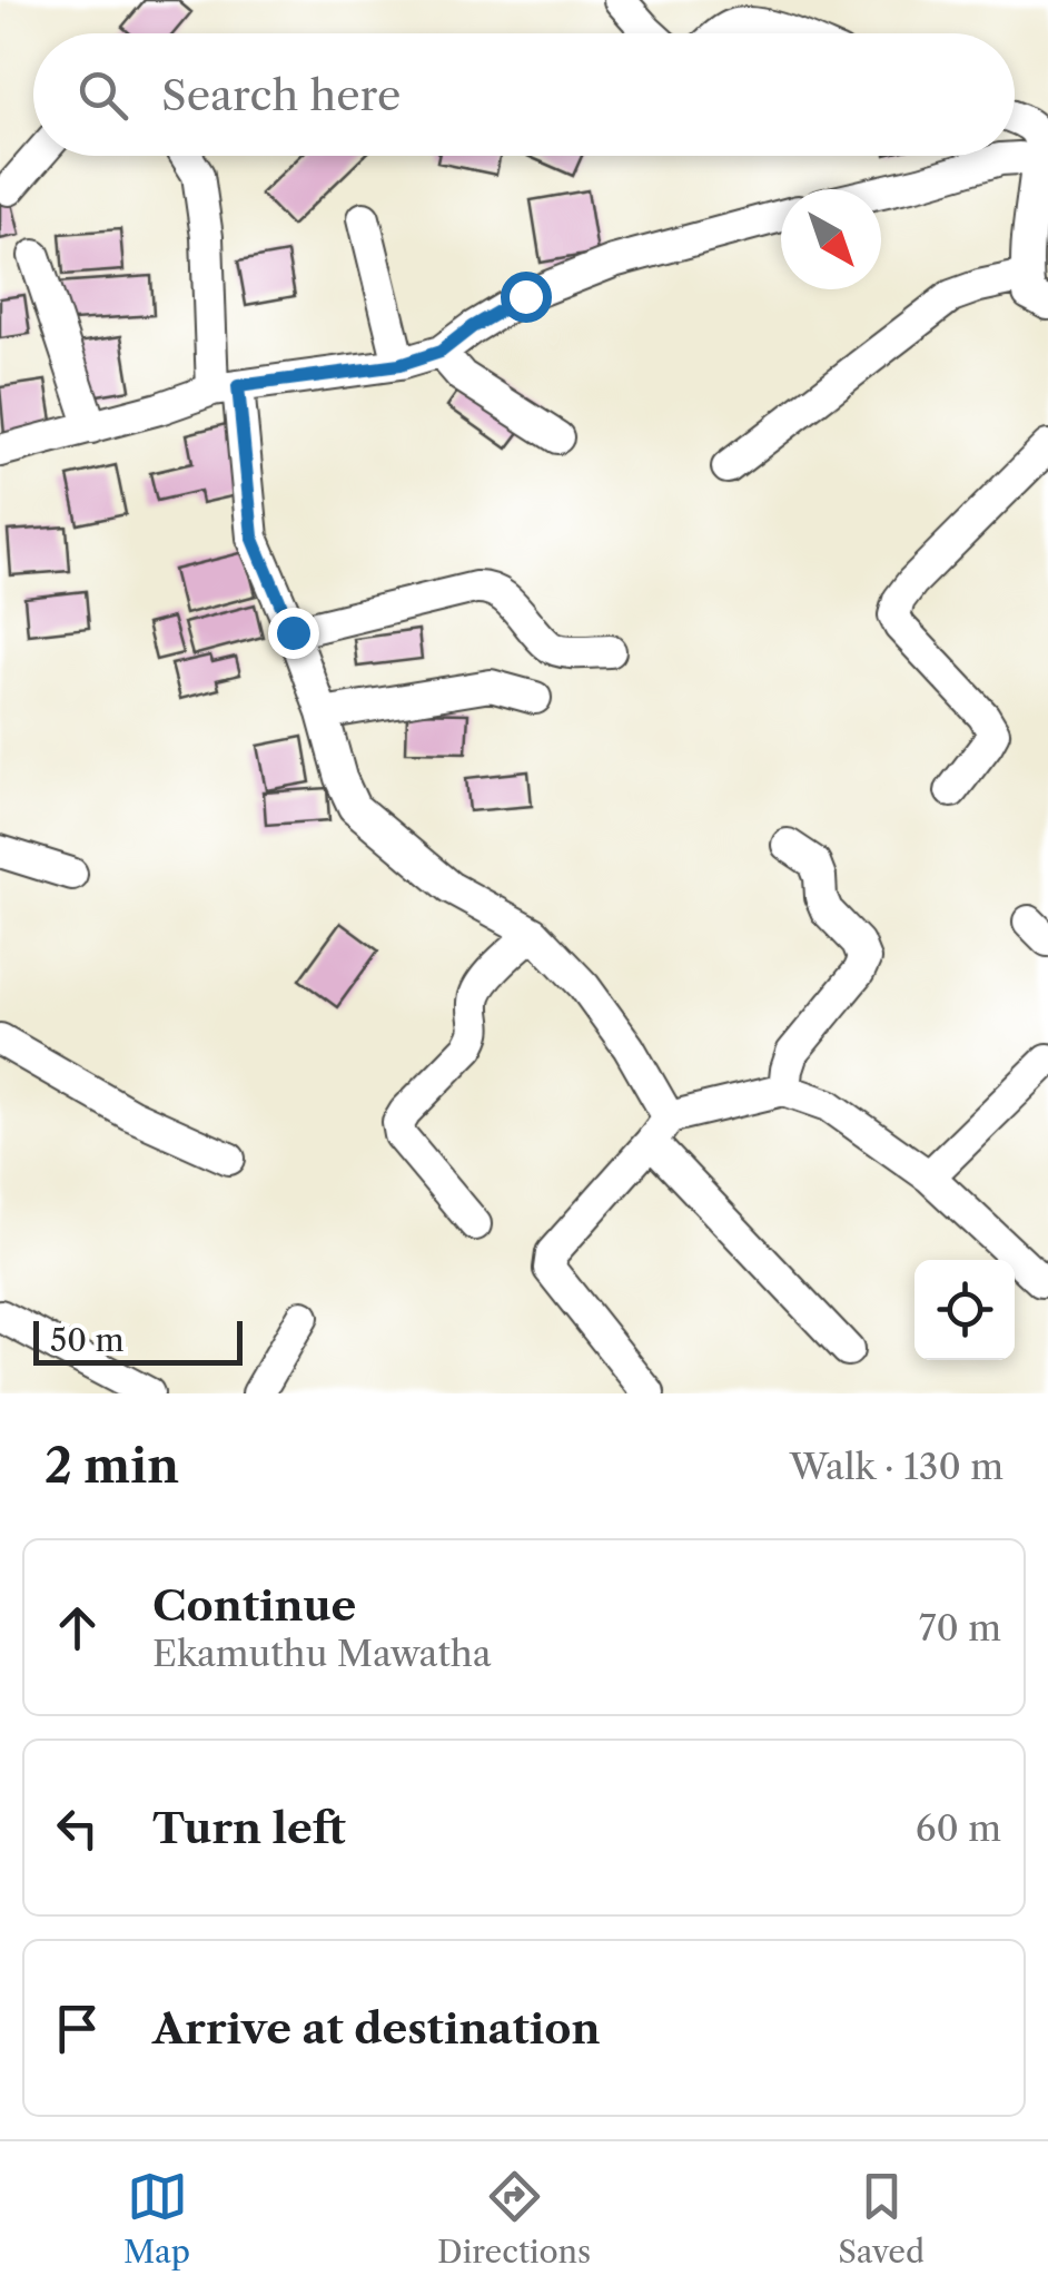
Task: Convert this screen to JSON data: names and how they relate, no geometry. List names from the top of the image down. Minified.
{"scale_bar":"50 m","north":"bottom right","page":{"search":"Search here","scale":"50 m","heading":["2 min","Walk · 130 m"],"list":[["Continue","Ekamuthu Mawatha","70 m"],["Turn left","60 m"],"Arrive at destination"],"nav":["Map","Directions","Saved"]}}
